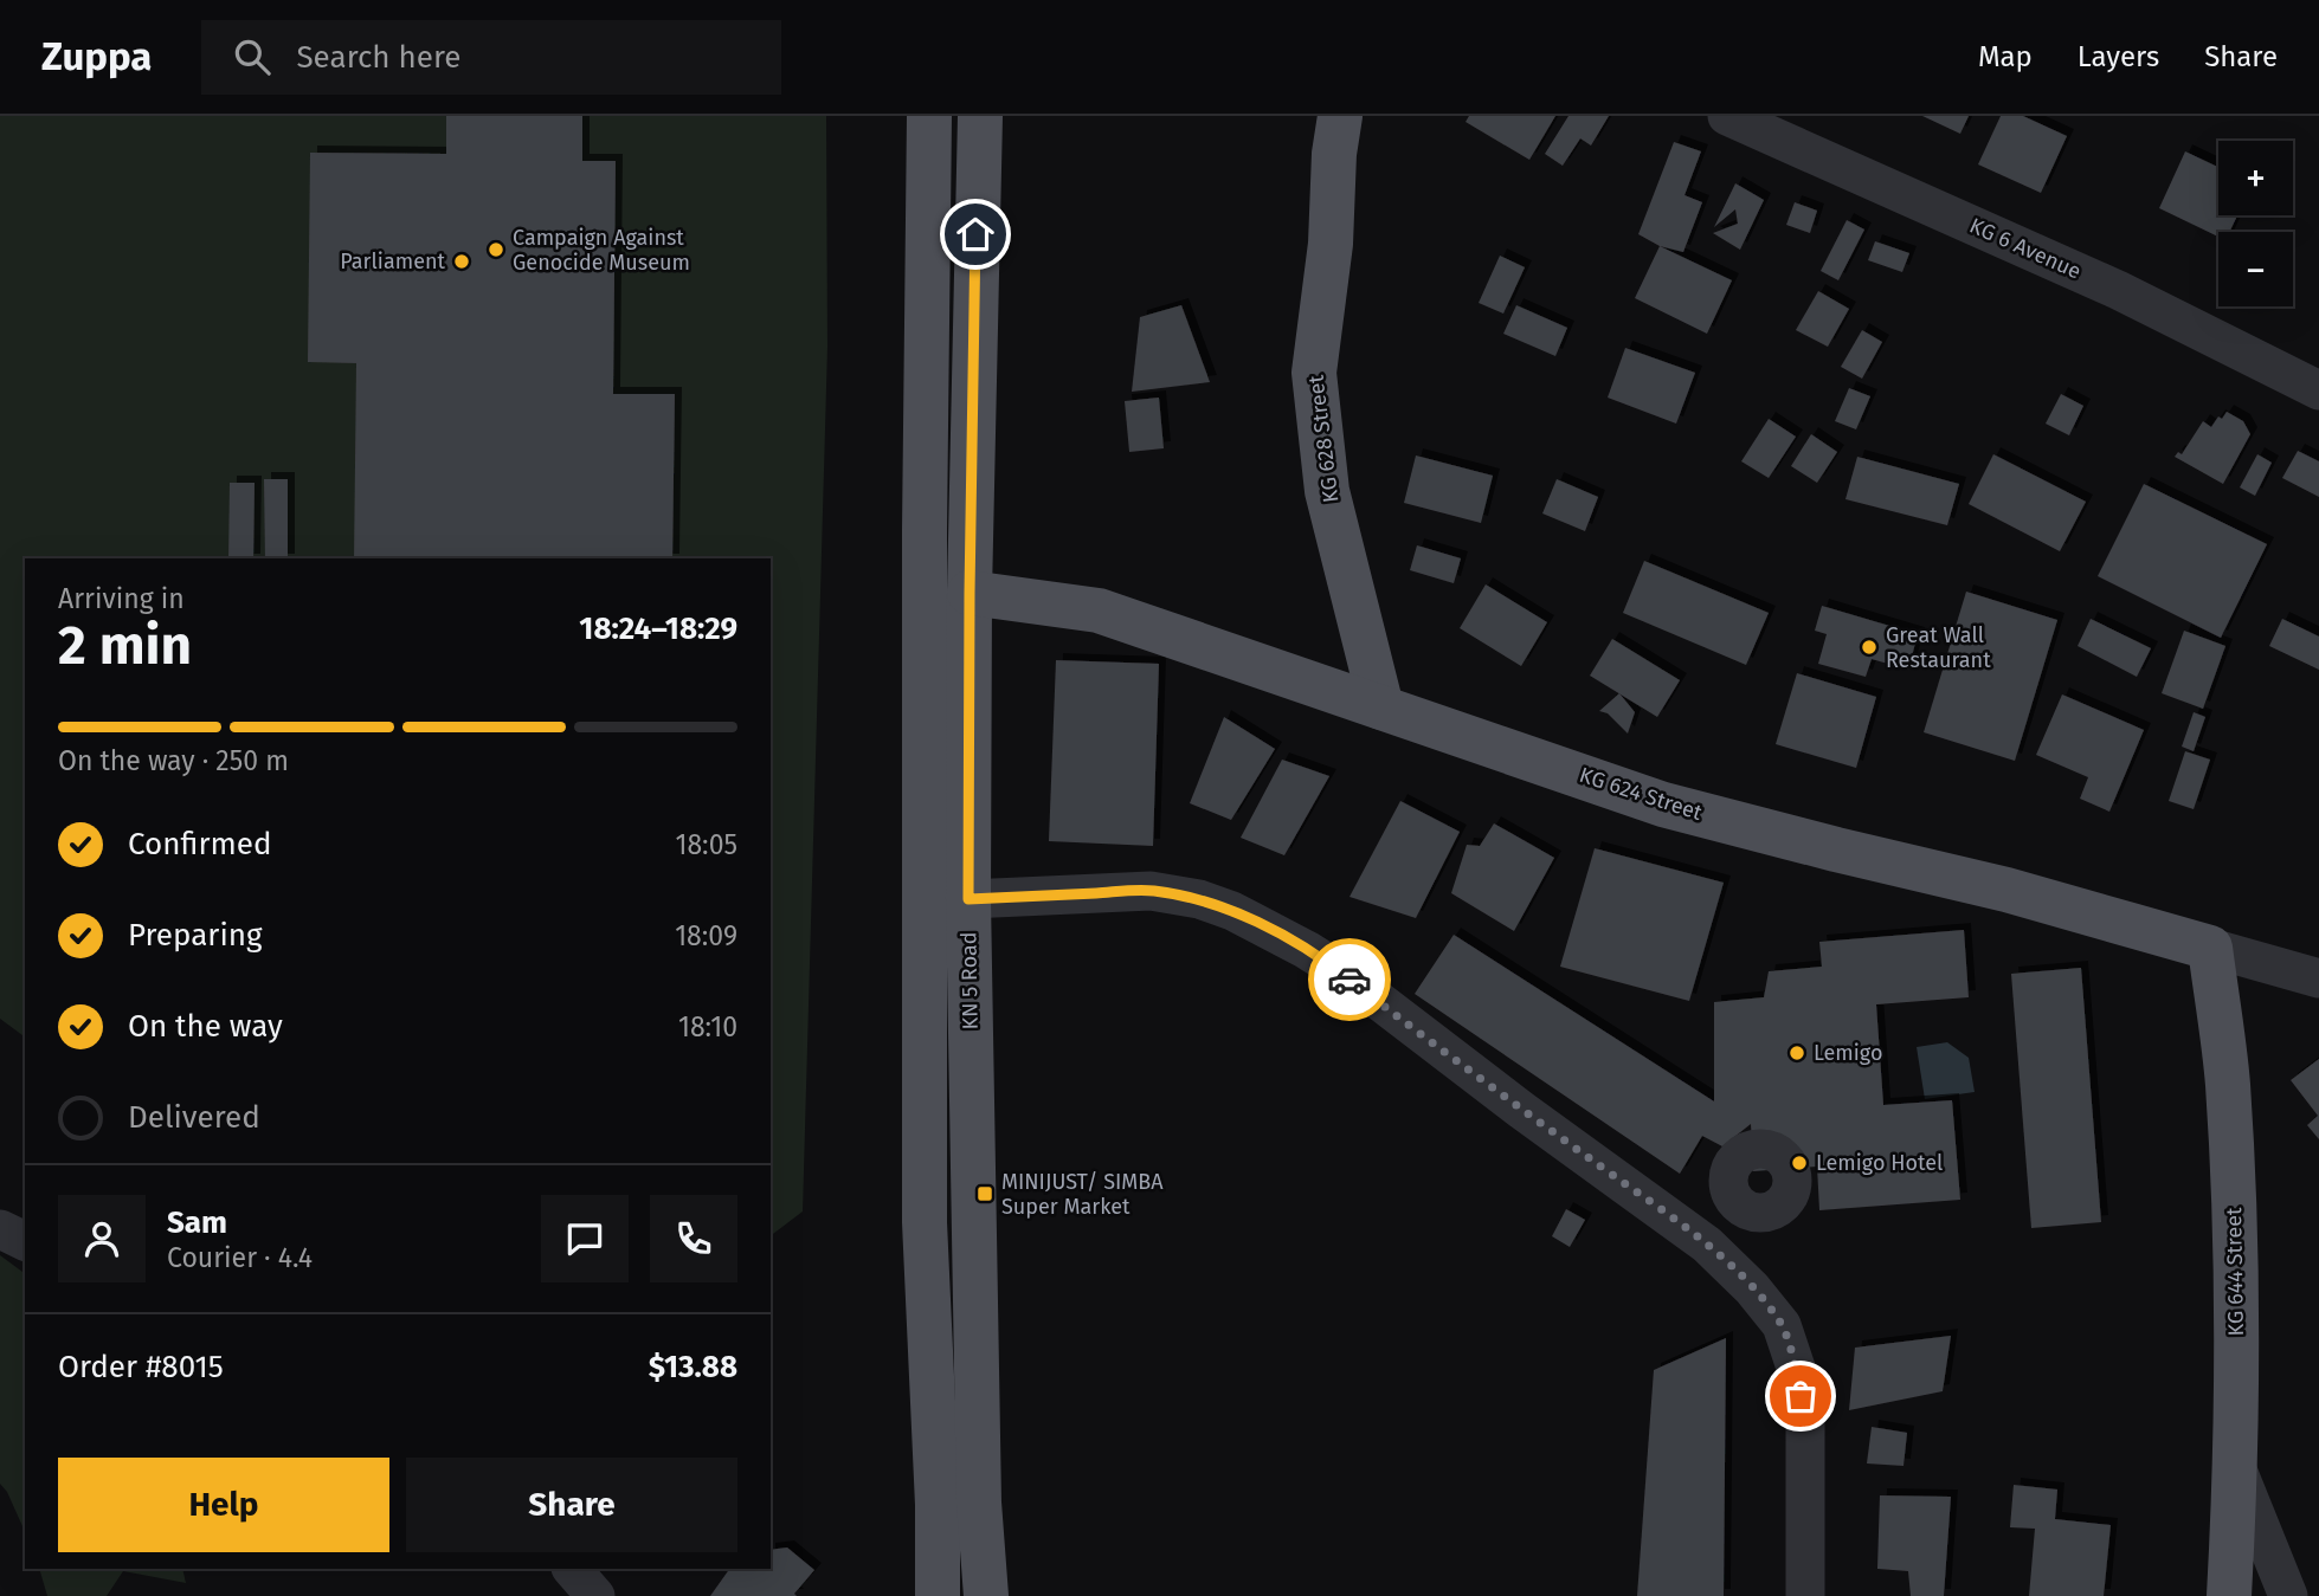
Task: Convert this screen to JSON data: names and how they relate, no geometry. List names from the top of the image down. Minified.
{"streets":{"main road":["KG 628 Street","KG 624 Street","KN 5 Road","KG 644 Street"],"street":["KG 6 Avenue"]},"crossings":[["KG 628 Street","KG 624 Street"],["KG 624 Street","KN 5 Road"],["KG 624 Street","KG 644 Street"]],"places":{"other":["Campaign Against Genocide Museum","Parliament","Great Wall Restaurant","Lemigo","Lemigo Hotel"],"transit":["MINIJUST/ SIMBA Super Market"]},"page":{"header":"Zuppa","search":"Search here","nav":["Map","Layers","Share"],"map_buttons":["+","−"],"heading":["2 min","Arriving in","18:24–18:29"],"panel":["Sam","Courier · 4.4","Order #8015","$13.88"],"bar":"On the way · 250 m","list":[["Confirmed","18:05"],["Preparing","18:09"],["On the way","18:10"],"Delivered"],"buttons":["Help","Share"]}}
